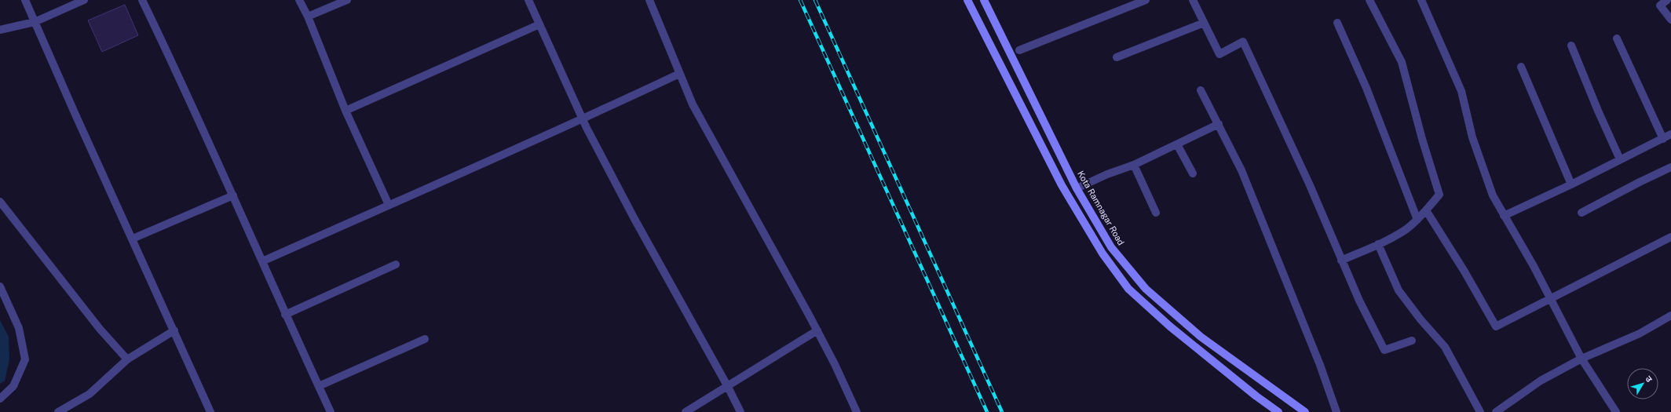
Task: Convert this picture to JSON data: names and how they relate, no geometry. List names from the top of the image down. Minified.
{"streets":{"street":["Kota Ramnagar Road"]},"north":"top right"}
